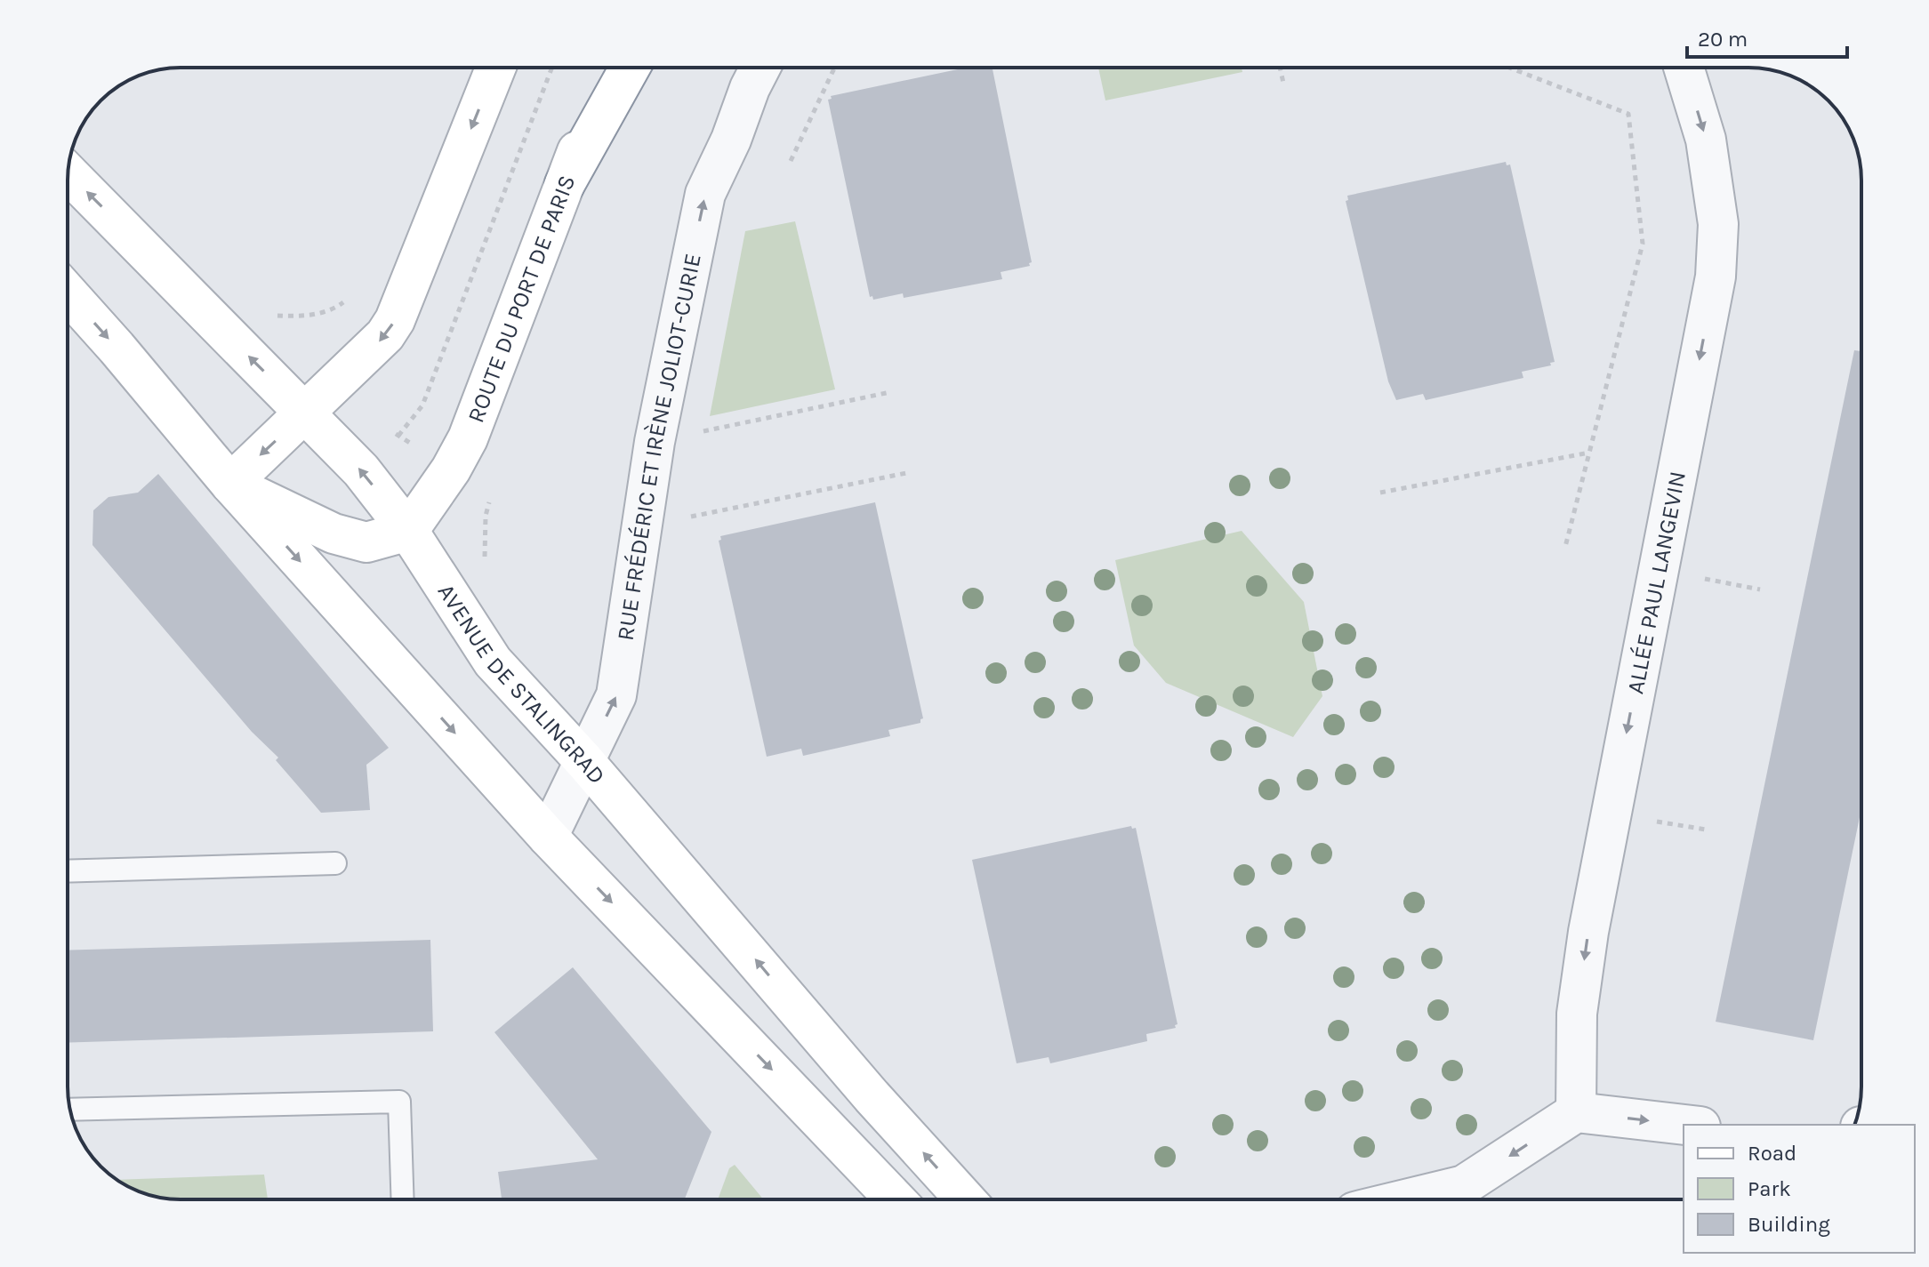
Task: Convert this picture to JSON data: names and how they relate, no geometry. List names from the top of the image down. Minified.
{"streets":{"main road":["ROUTE DU PORT DE PARIS","AVENUE DE STALINGRAD"],"street":["RUE FRÉDÉRIC ET IRÈNE JOLIOT-CURIE","ALLÉE PAUL LANGEVIN"]},"crossings":[["ROUTE DU PORT DE PARIS","AVENUE DE STALINGRAD"],["RUE FRÉDÉRIC ET IRÈNE JOLIOT-CURIE","AVENUE DE STALINGRAD"]],"one_way":["RUE FRÉDÉRIC ET IRÈNE JOLIOT-CURIE","ALLÉE PAUL LANGEVIN"],"legend":["Road","Park","Building"],"scale_bar":"20 m"}
